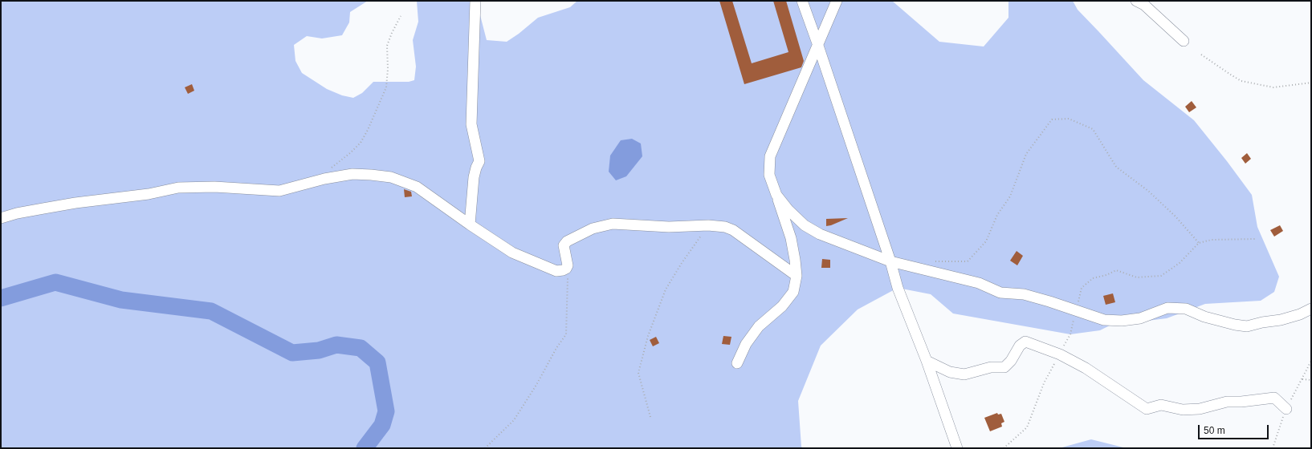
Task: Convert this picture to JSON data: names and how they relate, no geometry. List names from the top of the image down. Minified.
{"scale_bar":"50 m"}
